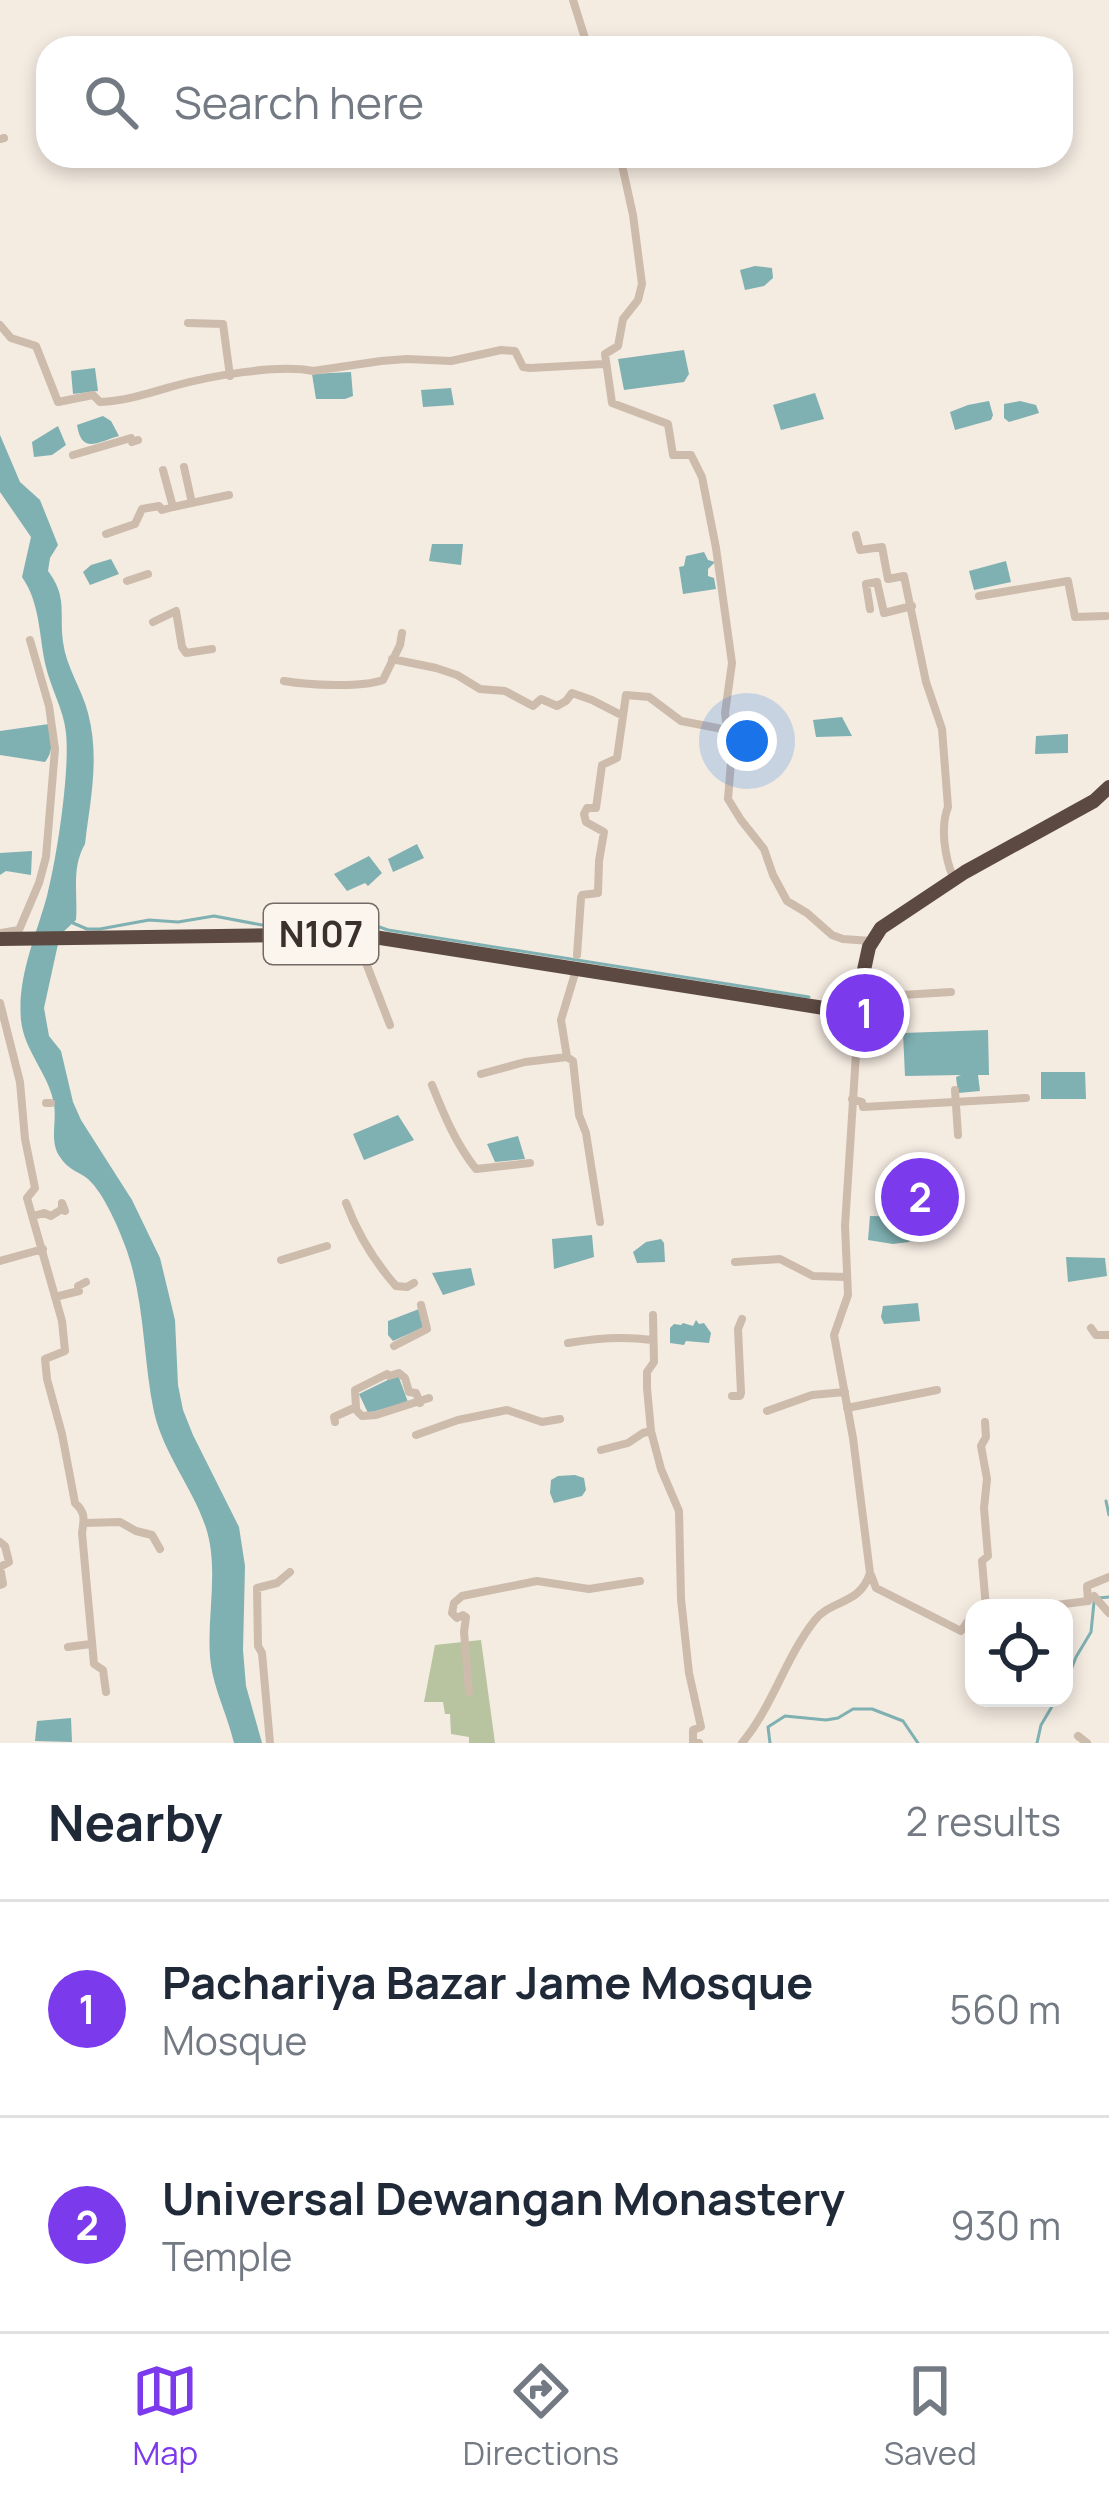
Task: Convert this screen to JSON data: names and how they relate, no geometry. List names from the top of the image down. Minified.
{"streets":{"highway":["N107"]},"page":{"search":"Search here","pins":["1","2"],"heading":["Nearby","2 results"],"list":[{"mark":"1","name":"Pachariya Bazar Jame Mosque","note":"Mosque","value":"560 m"},{"mark":"2","name":"Universal Dewangan Monastery","note":"Temple","value":"930 m"}],"nav":["Map","Directions","Saved"]}}
